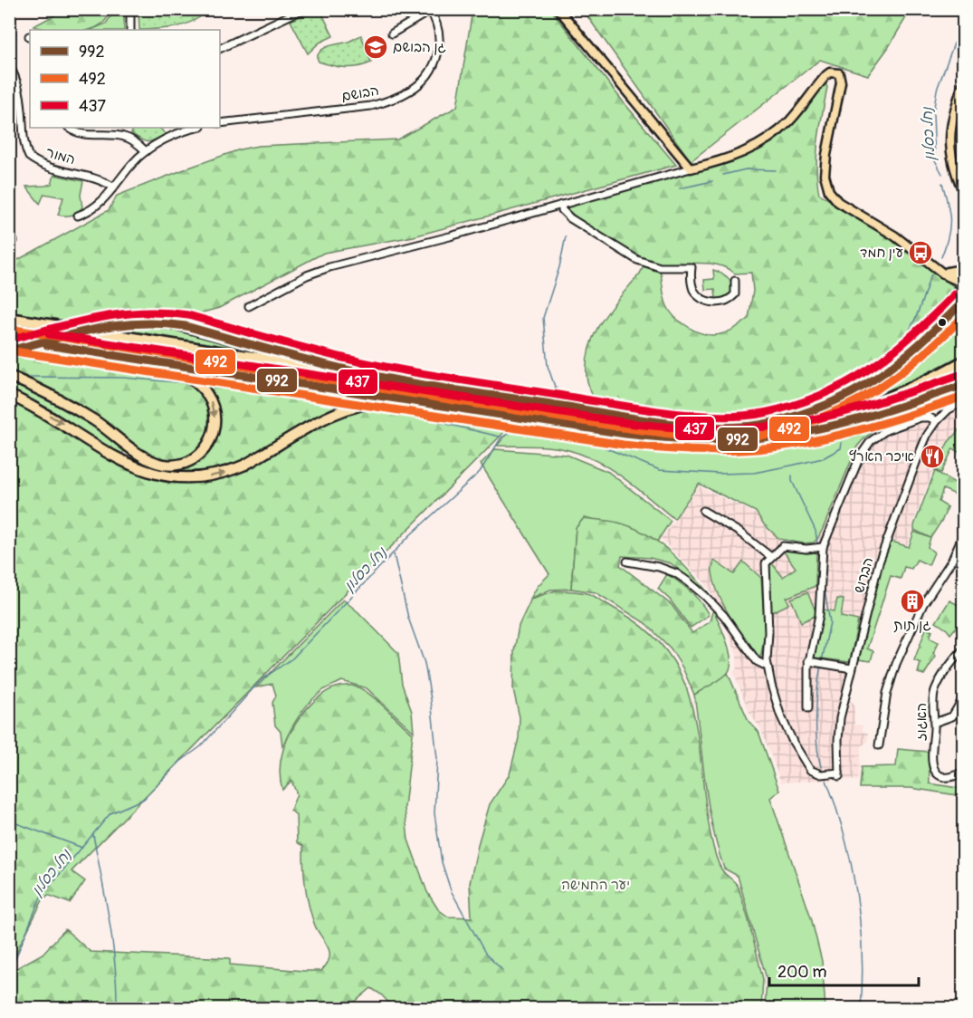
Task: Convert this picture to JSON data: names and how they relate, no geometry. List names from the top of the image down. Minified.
{"streets":{"street":["הבושם","המור","הברוש","האגוז"]},"water":["נחל כסלון"],"parks":["יער החמישה"],"places":{"school or university":["גן הבושם"],"bus stop":["עין חמד"],"restaurant":["איכר הארץ"],"building":["גן תות"]},"lines":["transit line 437","transit line 992","transit line 492"],"legend":["992","492","437"],"scale_bar":"200 m"}
